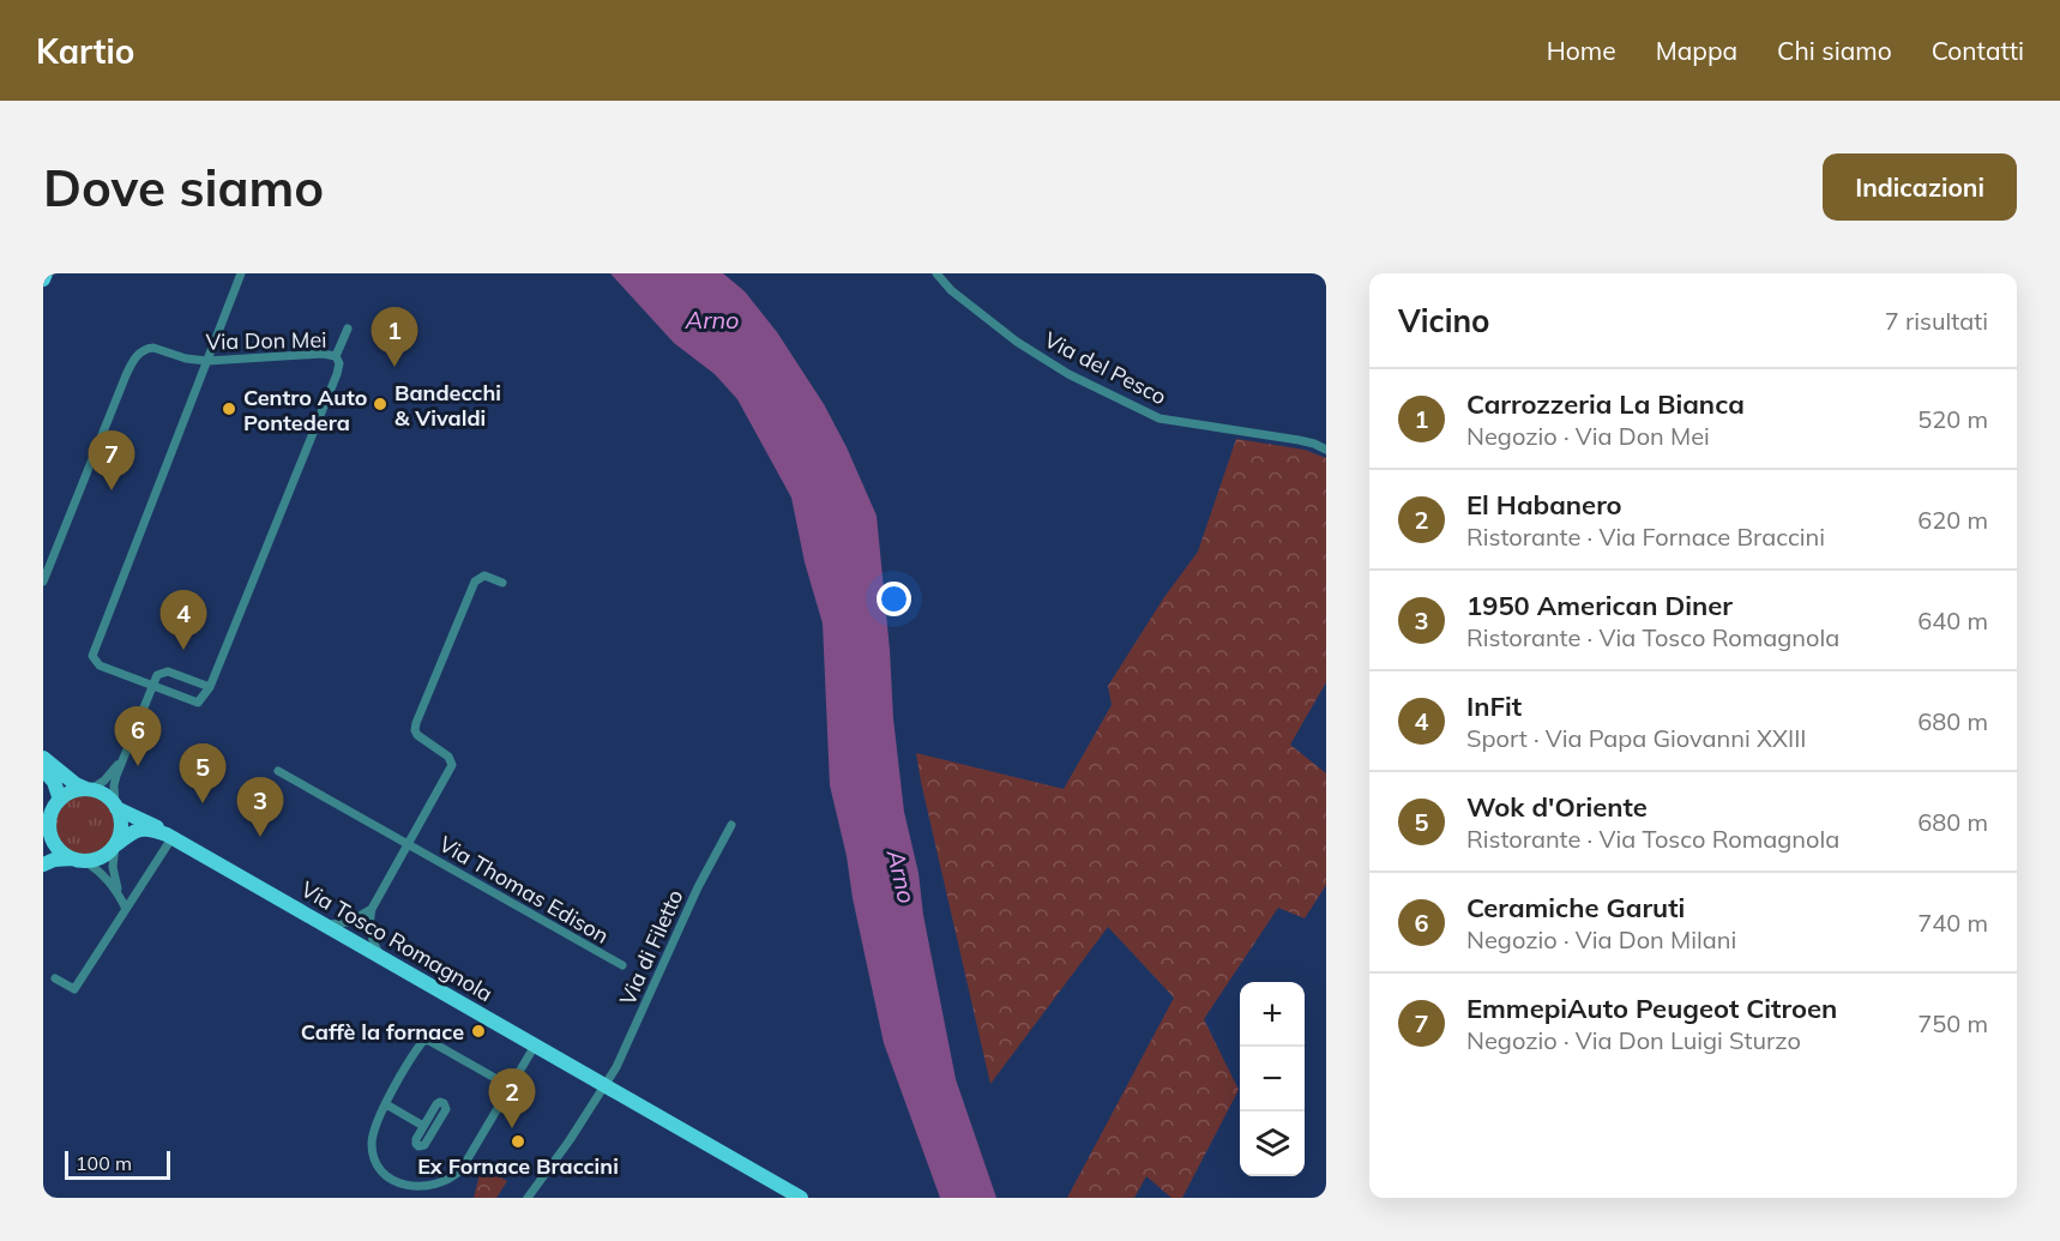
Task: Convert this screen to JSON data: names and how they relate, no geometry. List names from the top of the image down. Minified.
{"streets":{"main road":["Via Tosco Romagnola"],"street":["Via Don Mei","Via del Pesco","Via Thomas Edison","Via di Filetto"]},"crossings":[["Via Tosco Romagnola","Via di Filetto"]],"water":["Arno"],"places":["Bandecchi & Vivaldi","Centro Auto Pontedera","Caffè la fornace","Ex Fornace Braccini"],"scale_bar":"100 m","page":{"header":"Kartio","nav":["Home","Mappa","Chi siamo","Contatti"],"buttons":"Indicazioni","title":"Dove siamo","heading":["Vicino","7 risultati"],"pins":["1","7","4","6","5","3","2"],"list":[{"mark":"1","name":"Carrozzeria La Bianca","note":"Negozio · Via Don Mei","value":"520 m"},{"mark":"2","name":"El Habanero","note":"Ristorante · Via Fornace Braccini","value":"620 m"},{"mark":"3","name":"1950 American Diner","note":"Ristorante · Via Tosco Romagnola","value":"640 m"},{"mark":"4","name":"InFit","note":"Sport · Via Papa Giovanni XXIII","value":"680 m"},{"mark":"5","name":"Wok d'Oriente","note":"Ristorante · Via Tosco Romagnola","value":"680 m"},{"mark":"6","name":"Ceramiche Garuti","note":"Negozio · Via Don Milani","value":"740 m"},{"mark":"7","name":"EmmepiAuto Peugeot Citroen","note":"Negozio · Via Don Luigi Sturzo","value":"750 m"}],"map_buttons":["+","−"],"scale":"100 m"}}
